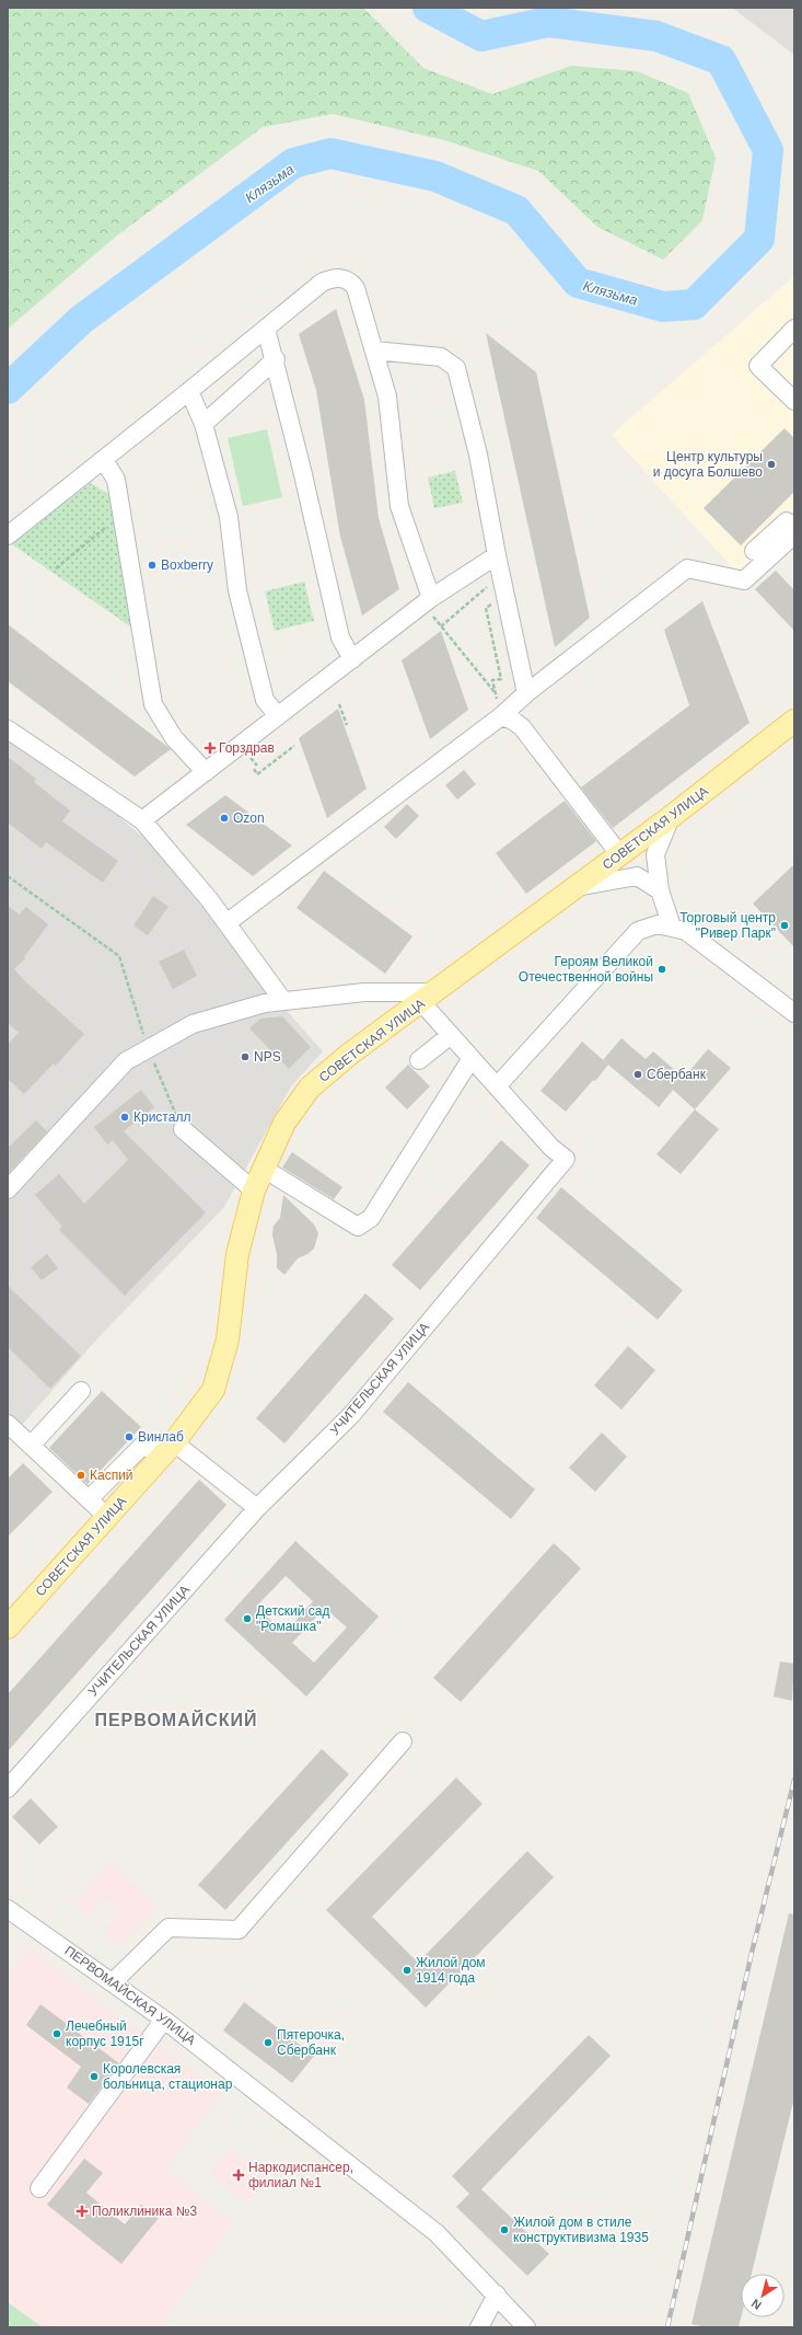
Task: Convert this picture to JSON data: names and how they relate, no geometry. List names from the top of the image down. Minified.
{"streets":{"main road":["СОВЕТСКАЯ УЛИЦА"],"street":["УЧИТЕЛЬСКАЯ УЛИЦА","ПЕРВОМАЙСКАЯ УЛИЦА"]},"crossings":[["СОВЕТСКАЯ УЛИЦА","УЧИТЕЛЬСКАЯ УЛИЦА"]],"districts":["ПЕРВОМАЙСКИЙ"],"water":["Клязьма"],"places":{"other":["Центр культуры и досуга Болшево","Boxberry","Ozon","Торговый центр \"Ривер Парк\"","Героям Великой Отечественной войны","NPS","Сбербанк","Кристалл","Винлаб","Каспий","Детский сад \"Ромашка\"","Жилой дом 1914 года","Лечебный корпус 1915г","Пятерочка, Сбербанк","Королевская больница, стационар","Жилой дом в стиле конструктивизма 1935"],"health":["Горздрав","Наркодиспансер, филиал №1","Поликлиника №3"]},"north":"bottom left"}
